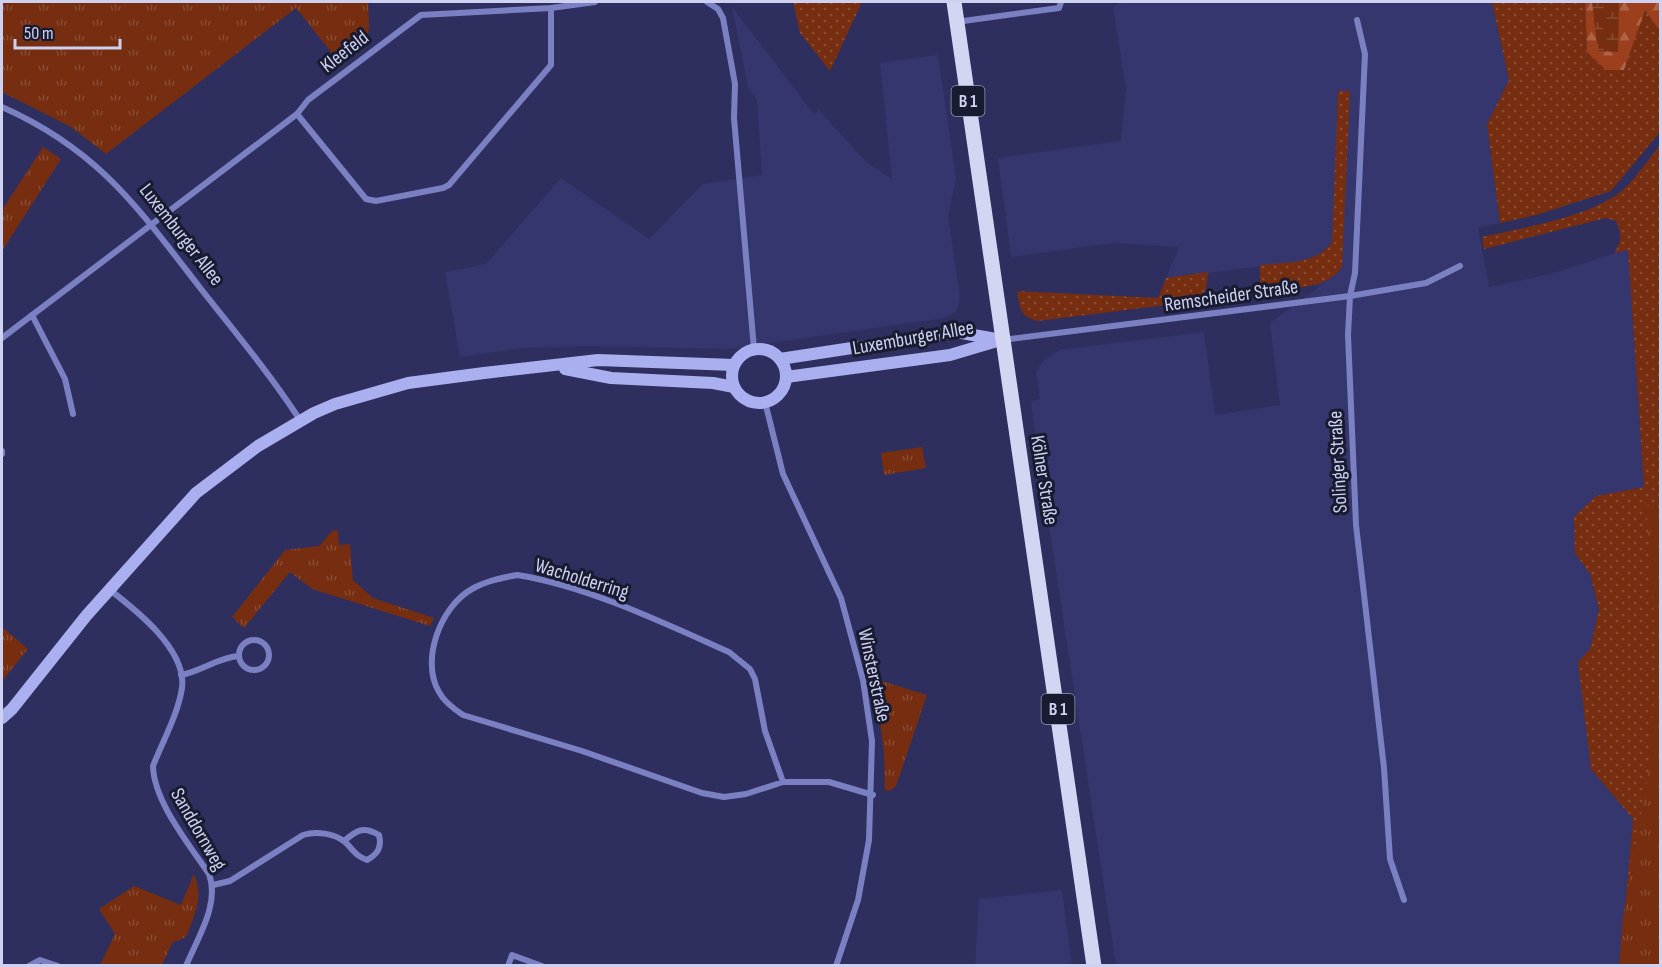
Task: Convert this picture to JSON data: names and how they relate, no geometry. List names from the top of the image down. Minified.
{"streets":{"main road":["B 1","Kölner Straße"],"street":["Kleefeld","Luxemburger Allee","Remscheider Straße","Solinger Straße","Wacholderring","Winsterstraße","Sanddornweg"]},"crossings":[["Kleefeld","Luxemburger Allee"],["Luxemburger Allee","Remscheider Straße"],["Luxemburger Allee","Kölner Straße"],["Luxemburger Allee","Winsterstraße"],["Remscheider Straße","Solinger Straße"],["Remscheider Straße","Kölner Straße"],["Wacholderring","Winsterstraße"]],"scale_bar":"50 m"}
